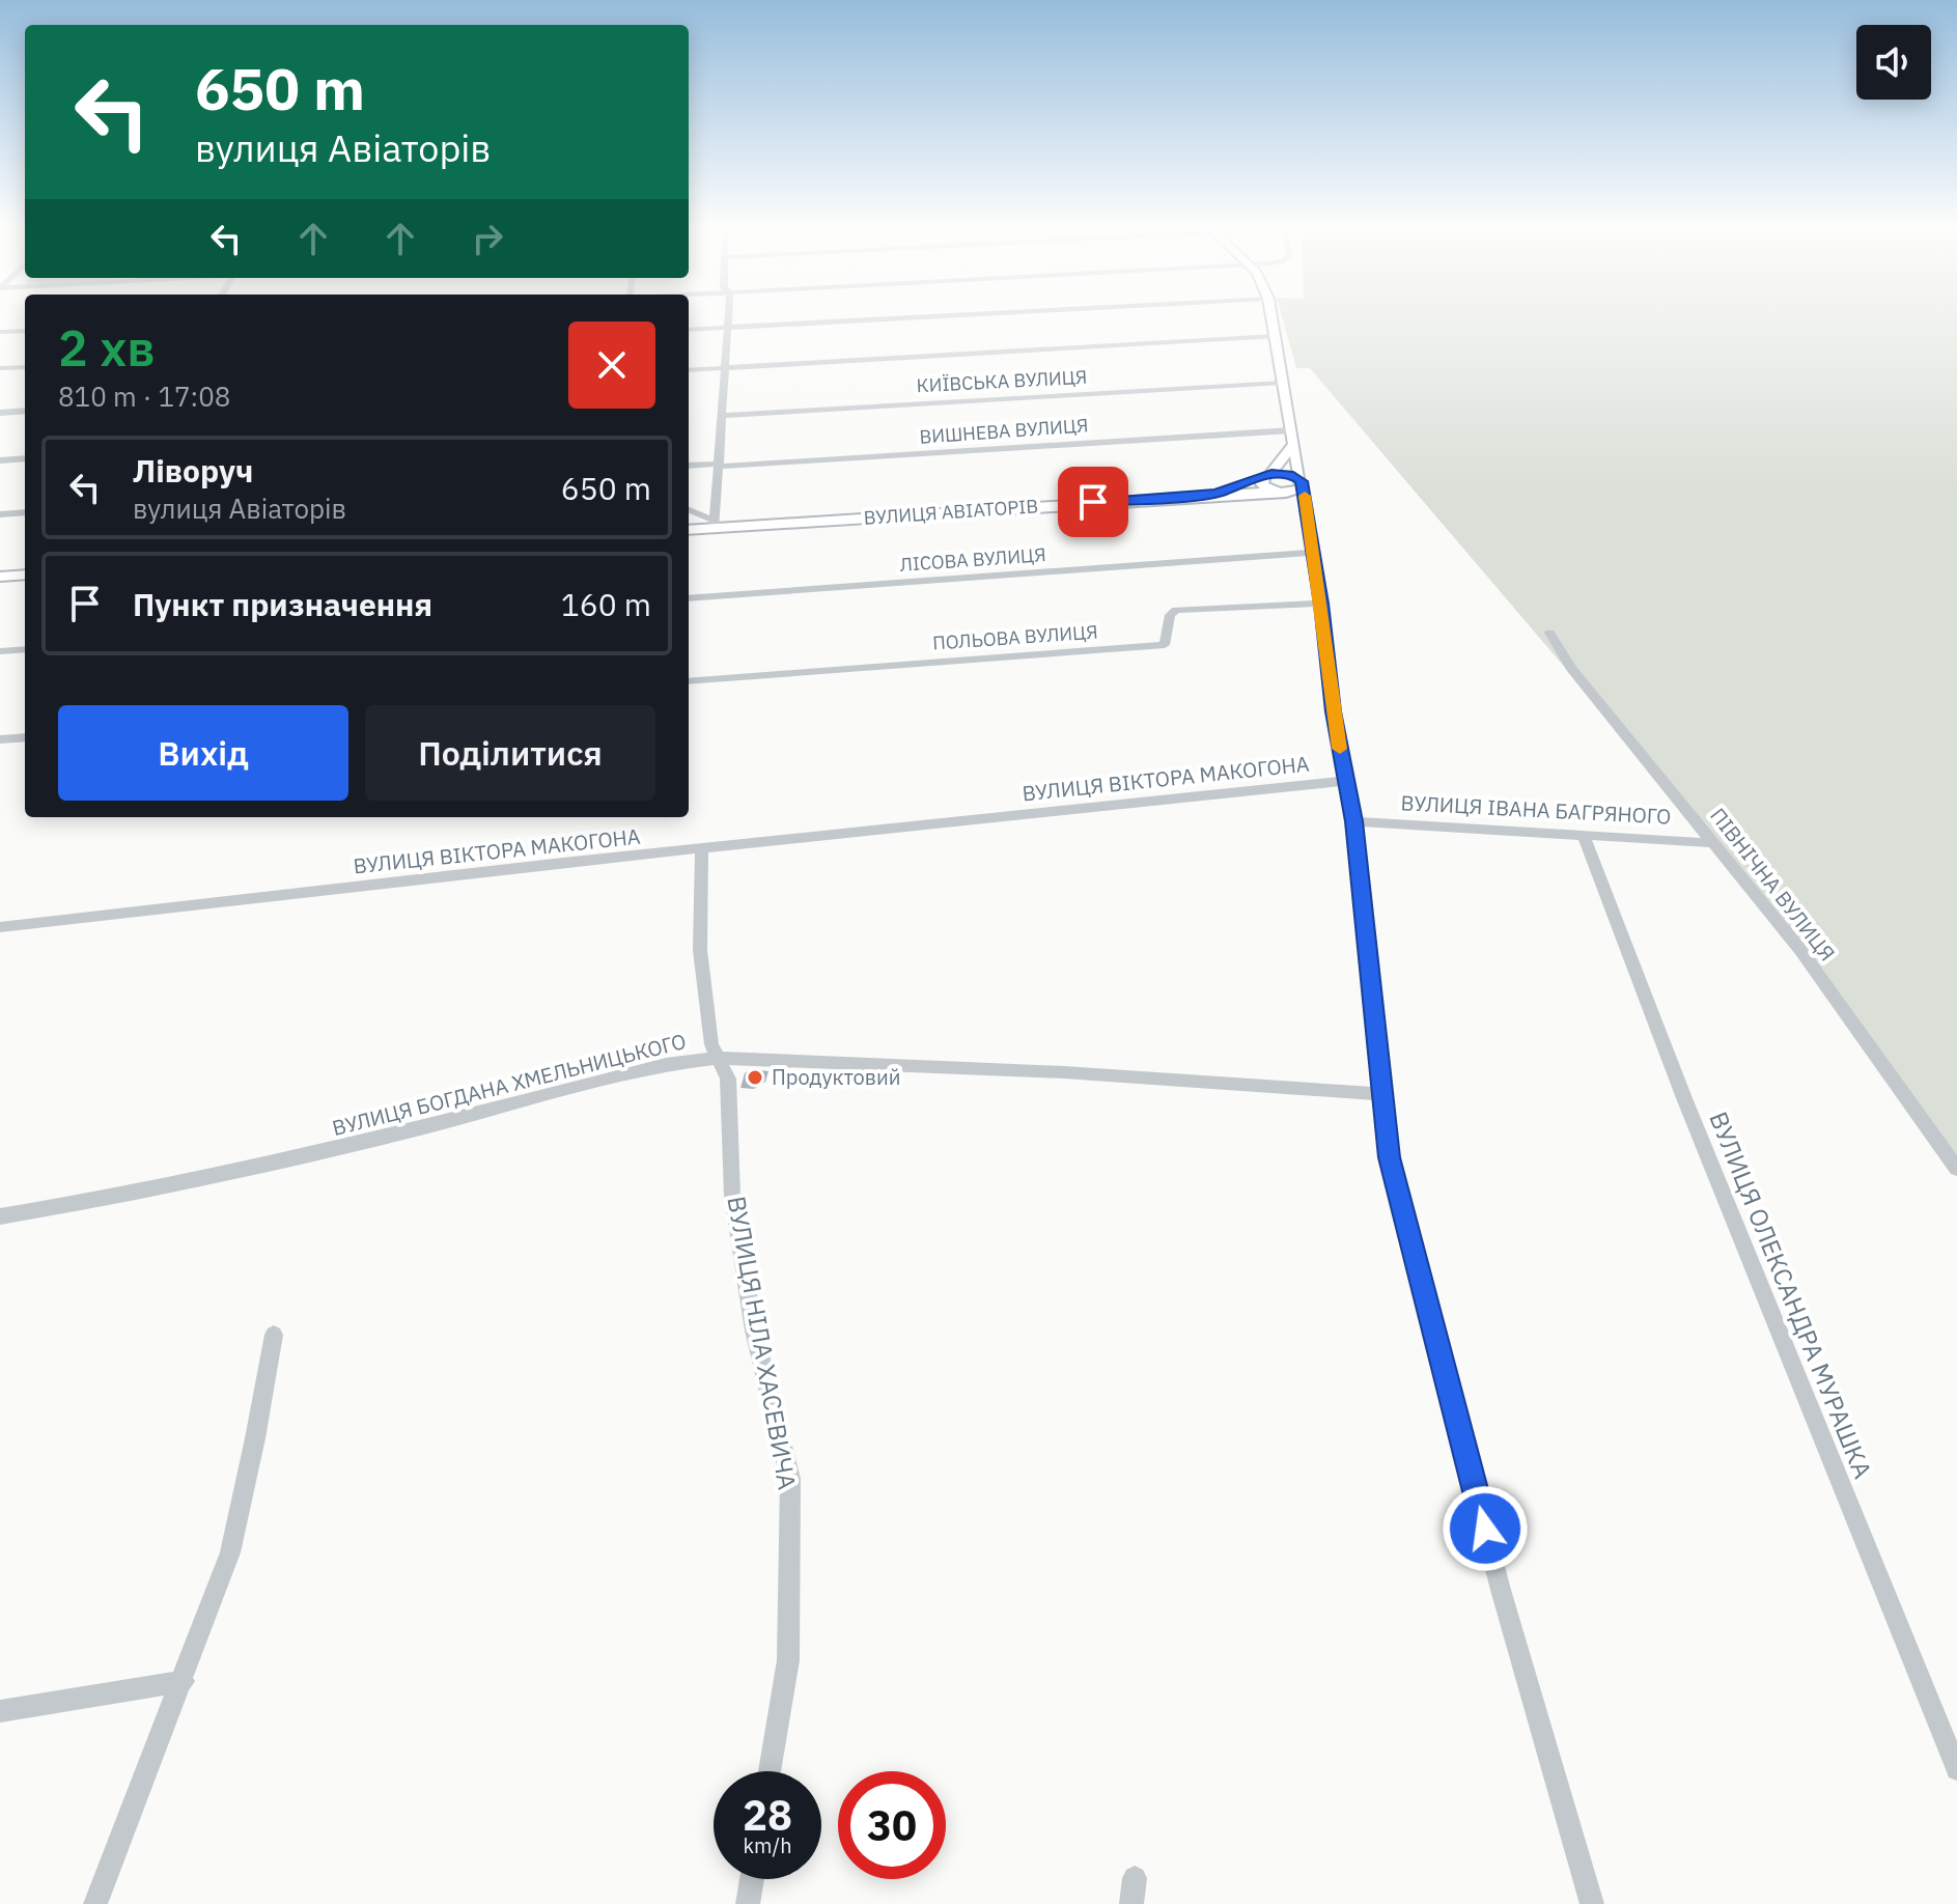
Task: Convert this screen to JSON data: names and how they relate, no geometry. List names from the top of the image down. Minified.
{"streets":{"main road":["ВУЛИЦЯ АВІАТОРІВ"],"street":["КИЇВСЬКА ВУЛИЦЯ","ВИШНЕВА ВУЛИЦЯ","ЛІСОВА ВУЛИЦЯ","ПОЛЬОВА ВУЛИЦЯ","ВУЛИЦЯ ВІКТОРА МАКОГОНА","ВУЛИЦЯ ІВАНА БАГРЯНОГО","ПІВНІЧНА ВУЛИЦЯ","ВУЛИЦЯ БОГДАНА ХМЕЛЬНИЦЬКОГО","ВУЛИЦЯ ОЛЕКСАНДРА МУРАШКА","ВУЛИЦЯ НІЛА ХАСЕВИЧА"]},"crossings":[["ВУЛИЦЯ ВІКТОРА МАКОГОНА","ВУЛИЦЯ НІЛА ХАСЕВИЧА"],["ВУЛИЦЯ ІВАНА БАГРЯНОГО","ПІВНІЧНА ВУЛИЦЯ"],["ВУЛИЦЯ ІВАНА БАГРЯНОГО","ВУЛИЦЯ ОЛЕКСАНДРА МУРАШКА"],["ВУЛИЦЯ БОГДАНА ХМЕЛЬНИЦЬКОГО","ВУЛИЦЯ НІЛА ХАСЕВИЧА"]],"places":["Продуктовий"],"page":{"turn":["650 m","вулиця Авіаторів"],"heading":["2 хв","810 m · 17:08"],"list":[{"name":"Ліворуч","note":"вулиця Авіаторів","value":"650 m"},{"name":"Пункт призначення","value":"160 m"}],"buttons":["Вихід","Поділитися"],"speed":"28 km/h","limit":"30"}}
